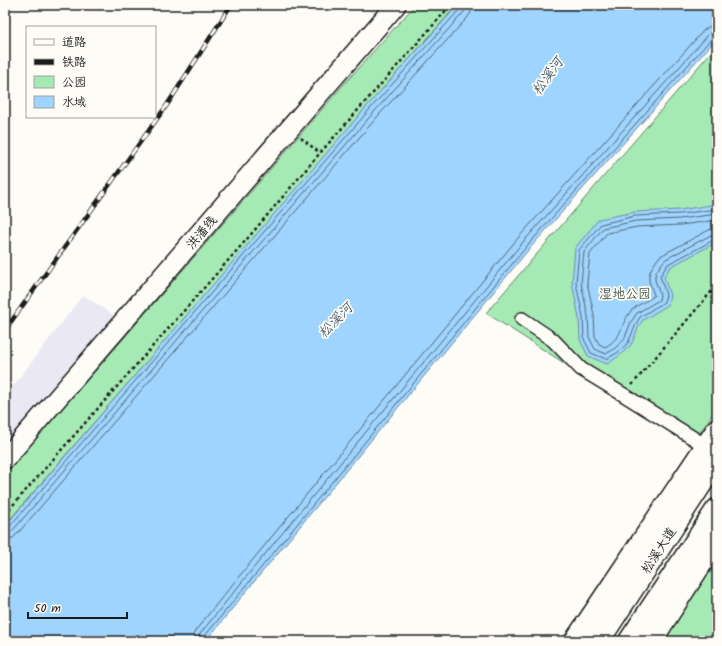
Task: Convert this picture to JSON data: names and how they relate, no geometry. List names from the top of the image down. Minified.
{"streets":{"highway":["松溪大道"],"main road":["洪潘线"]},"water":["松溪河"],"parks":["湿地公园"],"legend":["道路","铁路","公园","水域"],"scale_bar":"50 m"}
